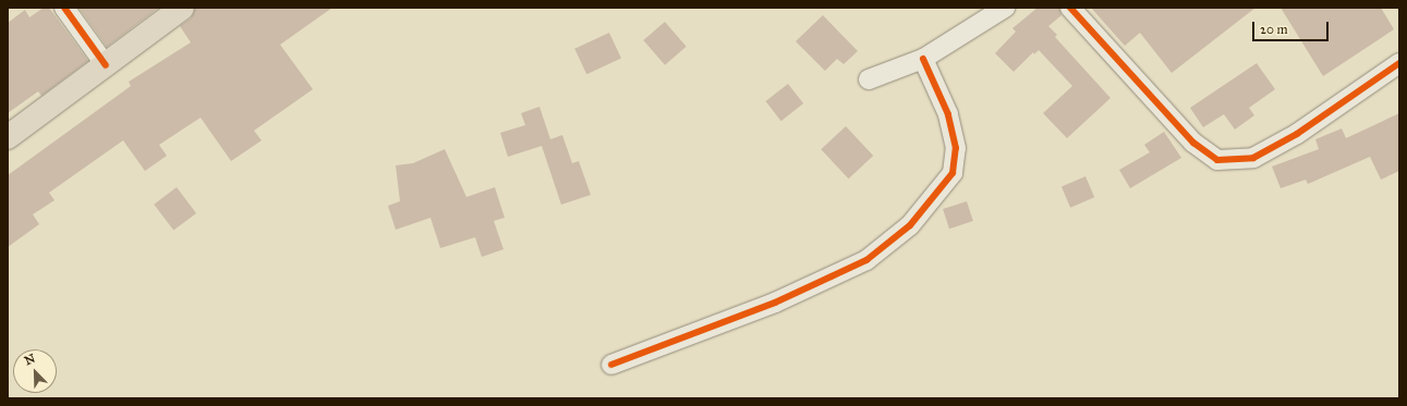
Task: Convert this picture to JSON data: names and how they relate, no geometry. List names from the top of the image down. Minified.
{"scale_bar":"20 m","north":"top left"}
